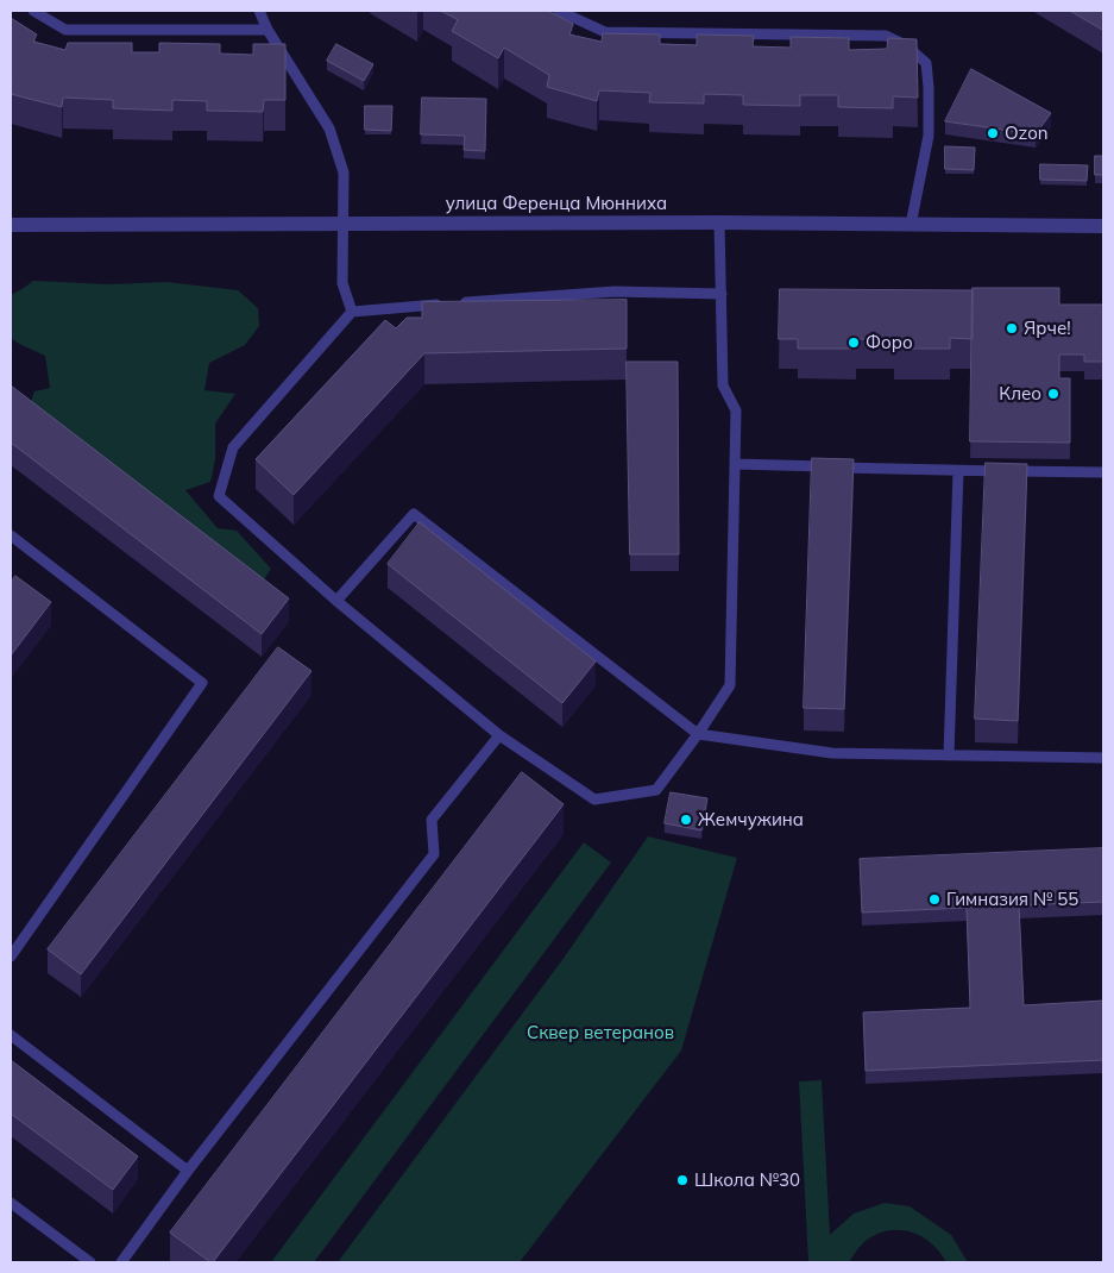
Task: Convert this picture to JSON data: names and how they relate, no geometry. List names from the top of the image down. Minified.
{"streets":{"street":["улица Ференца Мюнниха"]},"parks":["Сквер ветеранов"],"places":["Ozon","Ярче!","Форо","Клео","Жемчужина","Гимназия № 55","Школа №30"]}
